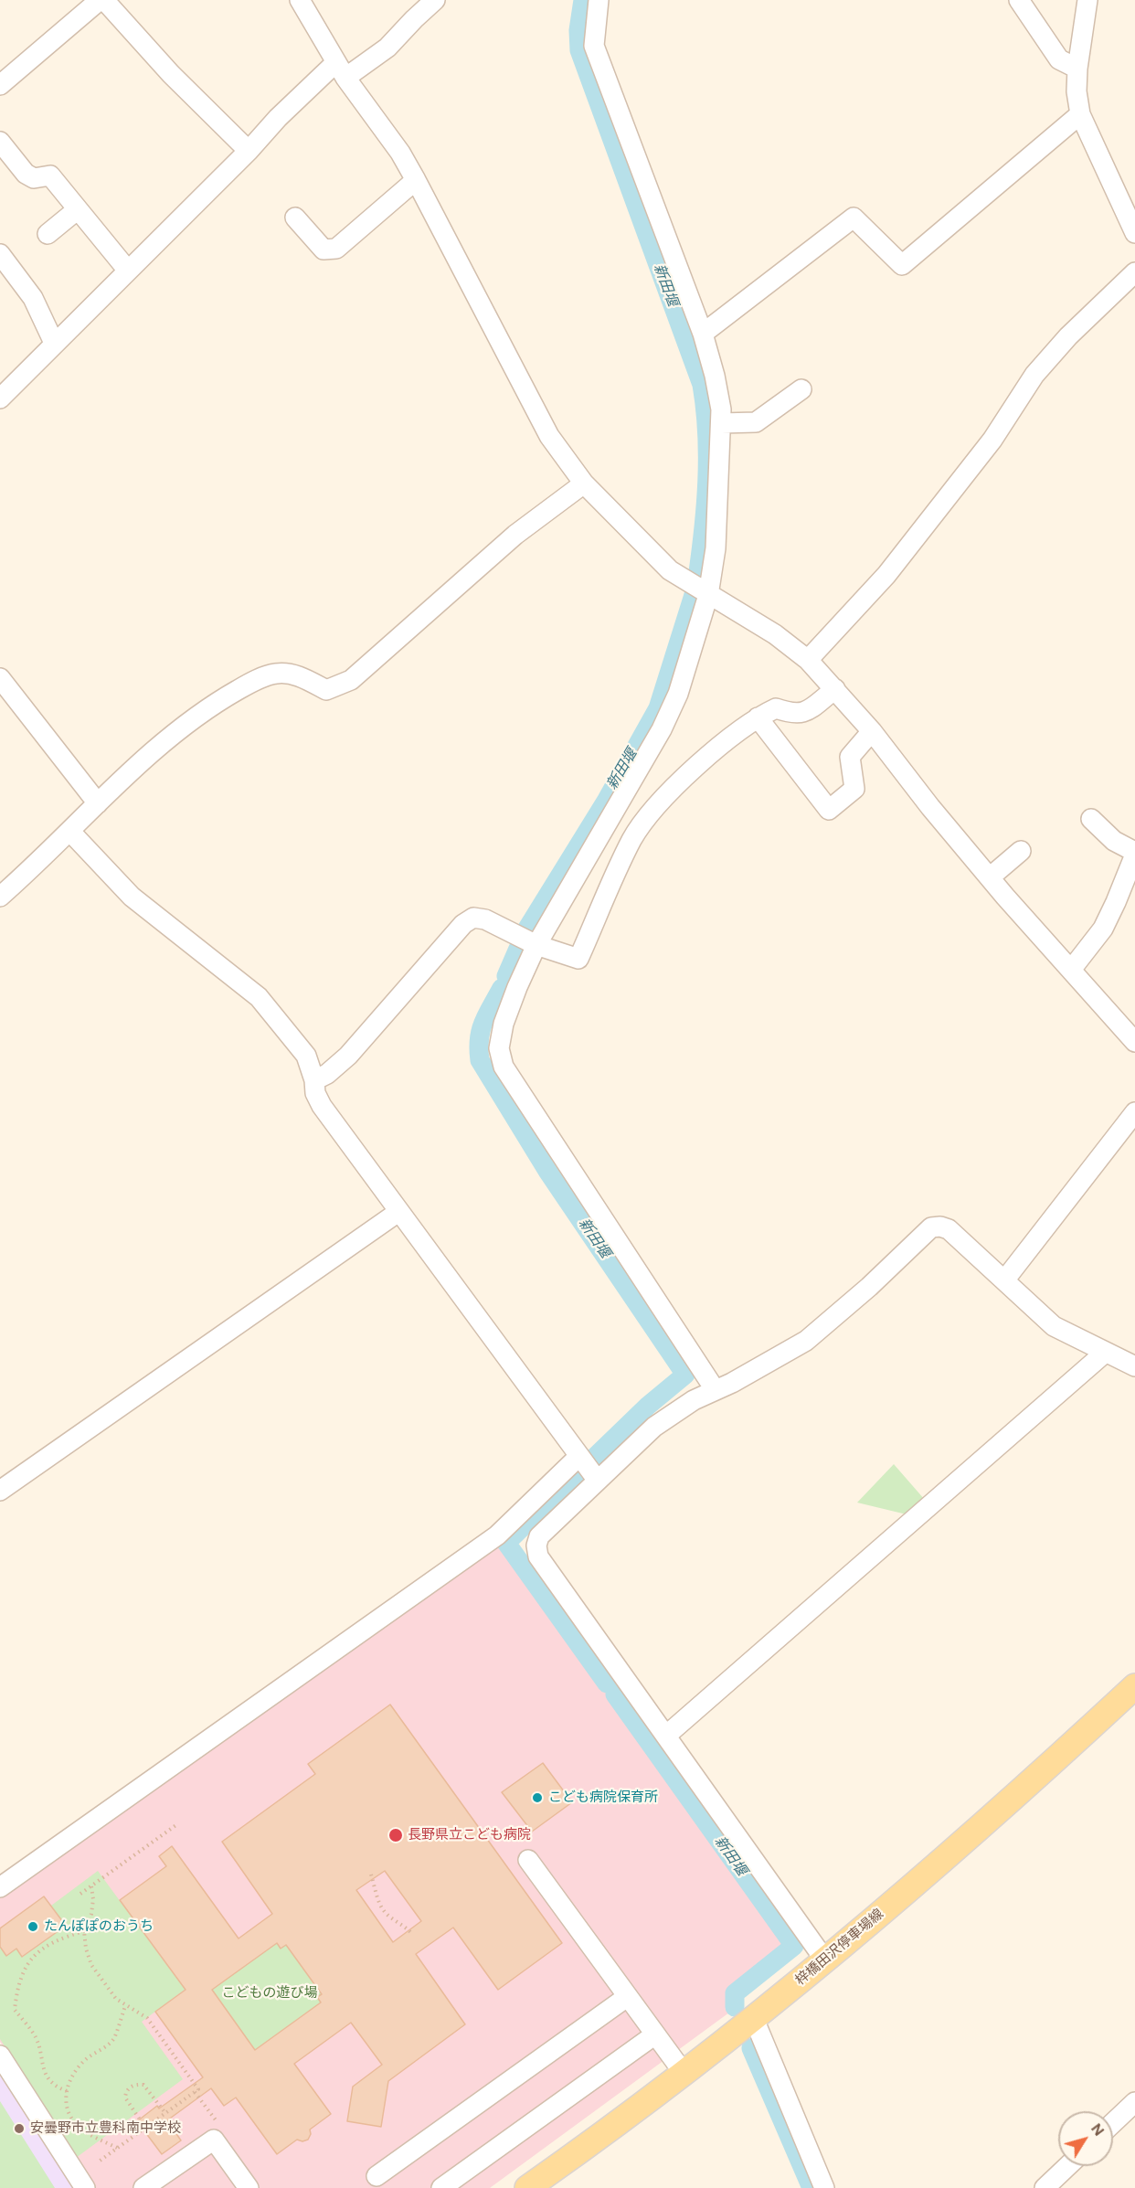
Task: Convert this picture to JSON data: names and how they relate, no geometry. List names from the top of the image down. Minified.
{"streets":{"main road":["梓橋田沢停車場線"]},"water":["新田堰"],"parks":["こどもの遊び場"],"places":["こども病院保育所","長野県立こども病院","たんぽぽのおうち","安曇野市立豊科南中学校"],"north":"top right"}
